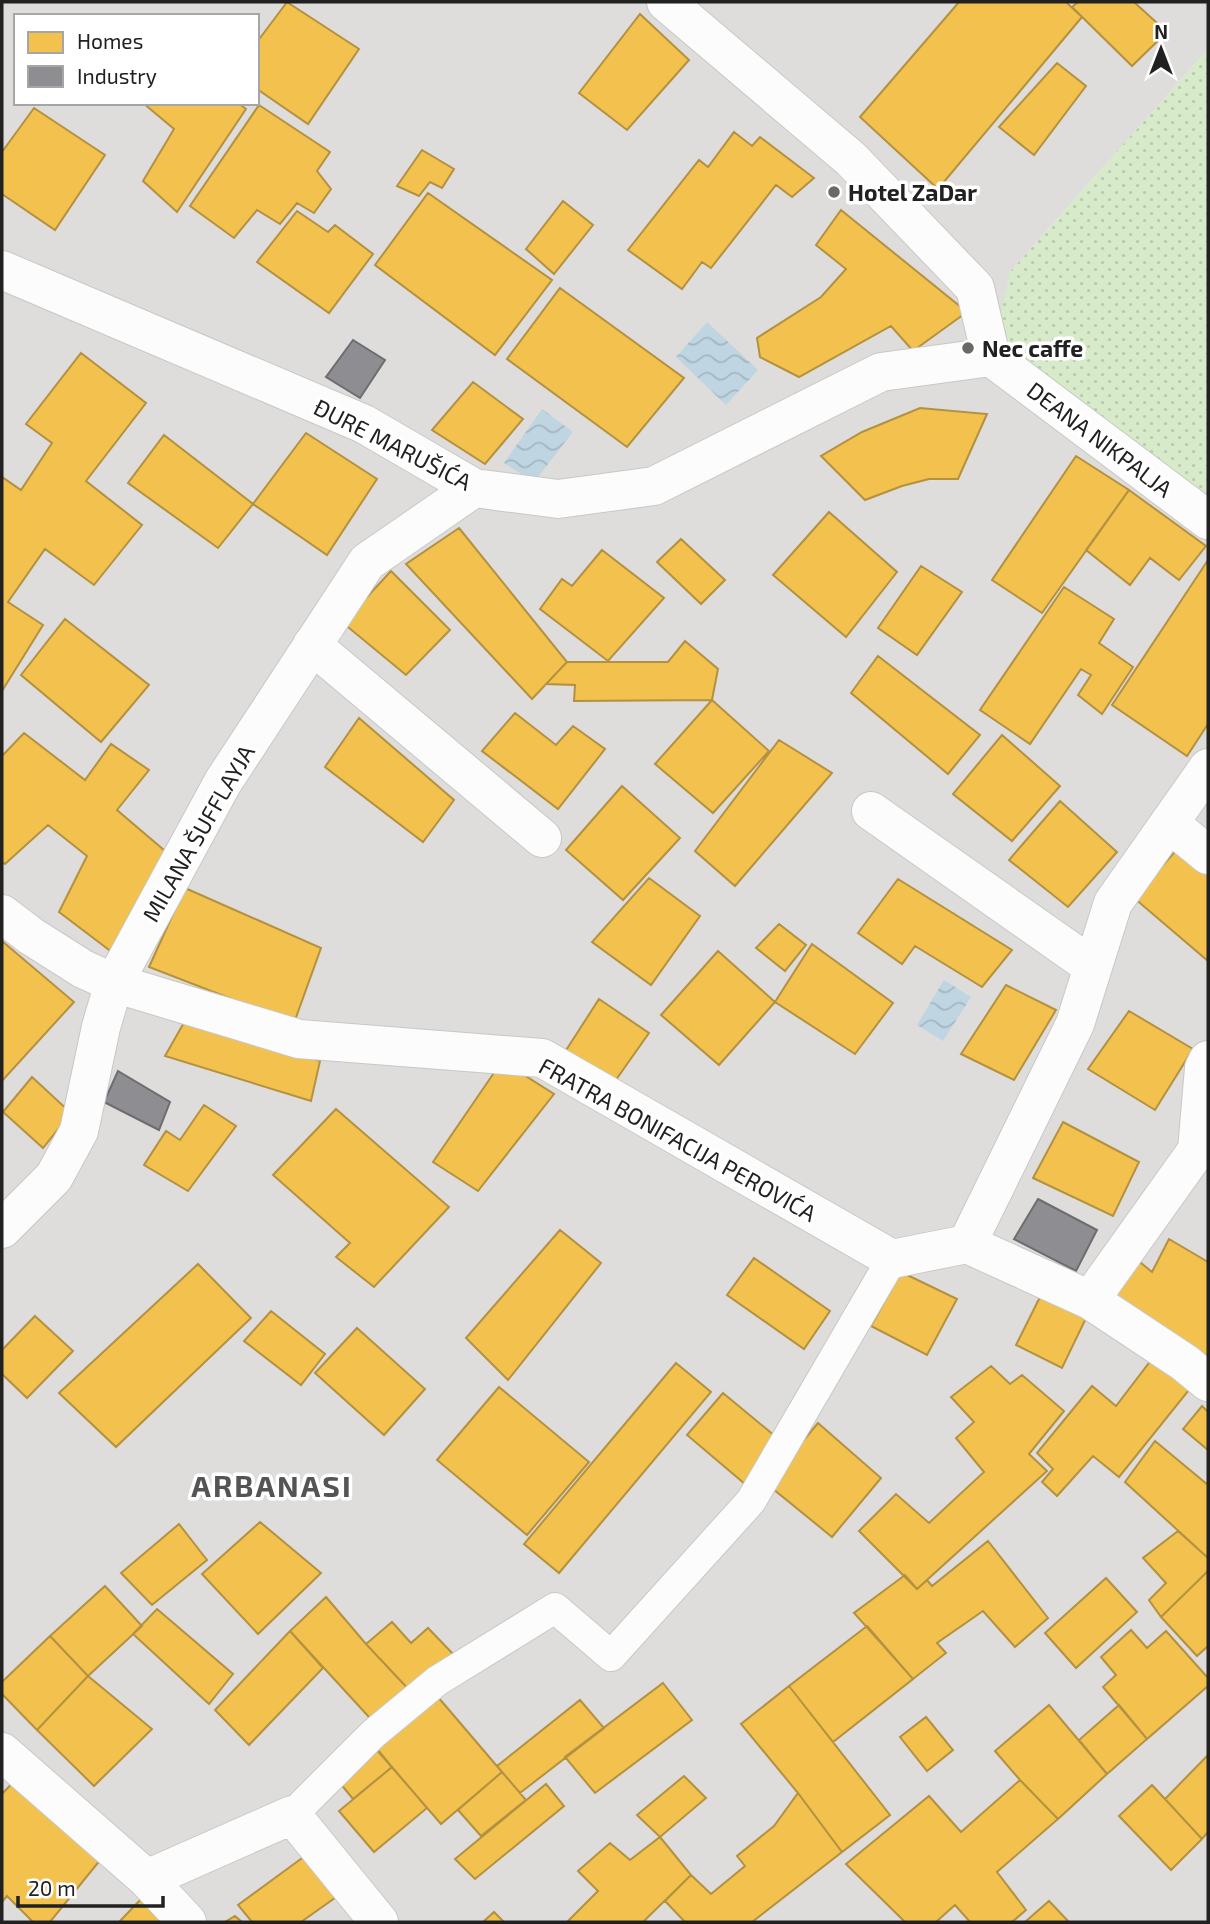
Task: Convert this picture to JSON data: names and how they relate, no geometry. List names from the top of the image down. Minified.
{"streets":{"street":["DEANA NIKPALJA","ĐURE MARUŠIĆA","MILANA ŠUFFLAYJA","FRATRA BONIFACIJA PEROVIĆA"]},"crossings":[["DEANA NIKPALJA","ĐURE MARUŠIĆA"],["ĐURE MARUŠIĆA","MILANA ŠUFFLAYJA"],["MILANA ŠUFFLAYJA","FRATRA BONIFACIJA PEROVIĆA"]],"districts":["ARBANASI"],"places":["Hotel ZaDar","Nec caffe"],"legend":["Homes","Industry"],"scale_bar":"20 m","north":"top"}
